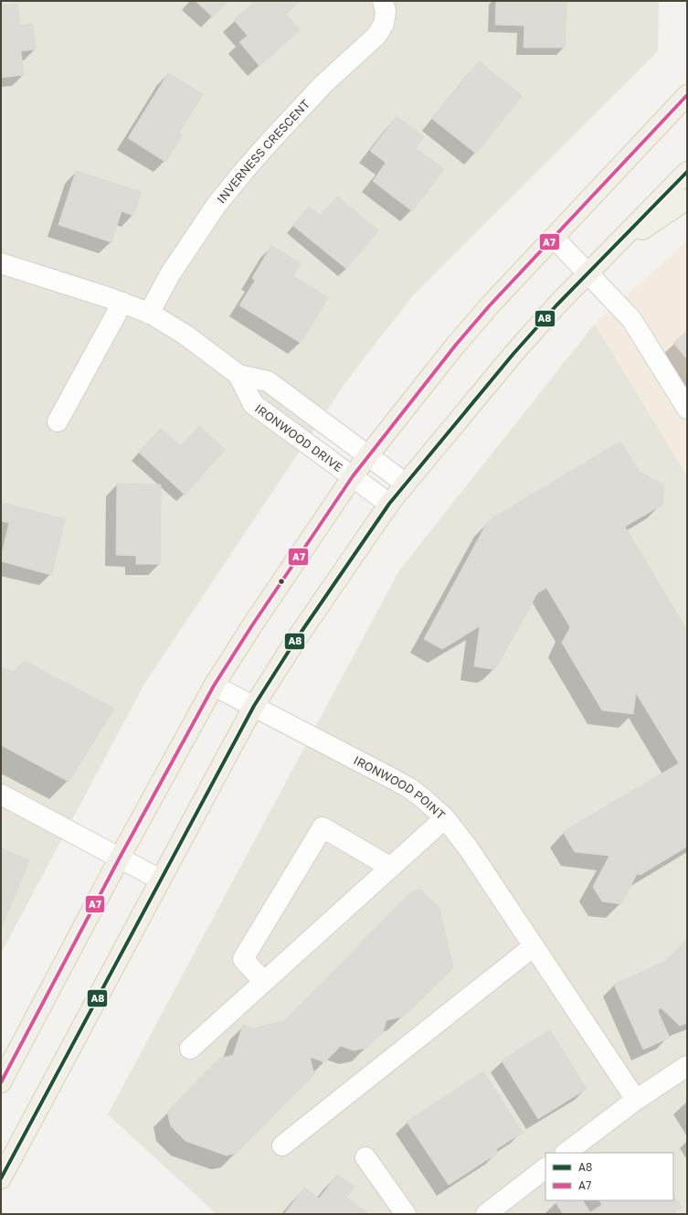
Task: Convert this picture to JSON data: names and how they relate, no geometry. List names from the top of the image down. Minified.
{"streets":{"street":["INVERNESS CRESCENT","IRONWOOD DRIVE","IRONWOOD POINT"]},"crossings":[["INVERNESS CRESCENT","IRONWOOD DRIVE"]],"lines":["transit line A7","transit line A8"],"legend":["A8","A7"]}
